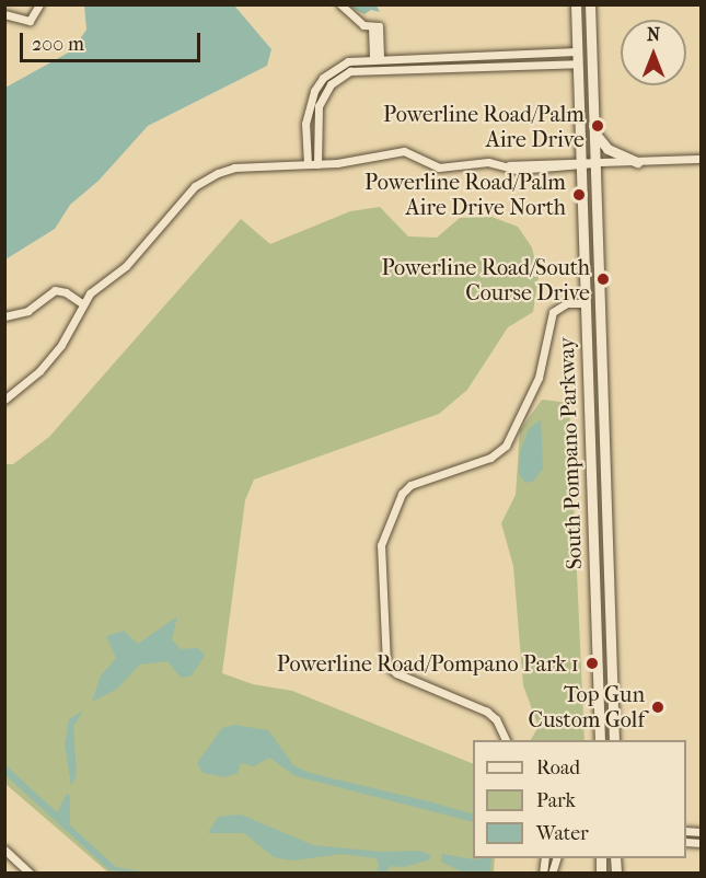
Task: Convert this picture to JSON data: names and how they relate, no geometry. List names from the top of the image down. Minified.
{"streets":{"main road":["South Pompano Parkway"]},"places":["Powerline Road/Palm Aire Drive","Powerline Road/Palm Aire Drive North","Powerline Road/South Course Drive","Powerline Road/Pompano Park 1","Top Gun Custom Golf"],"legend":["Road","Park","Water"],"scale_bar":"200 m","north":"top"}
